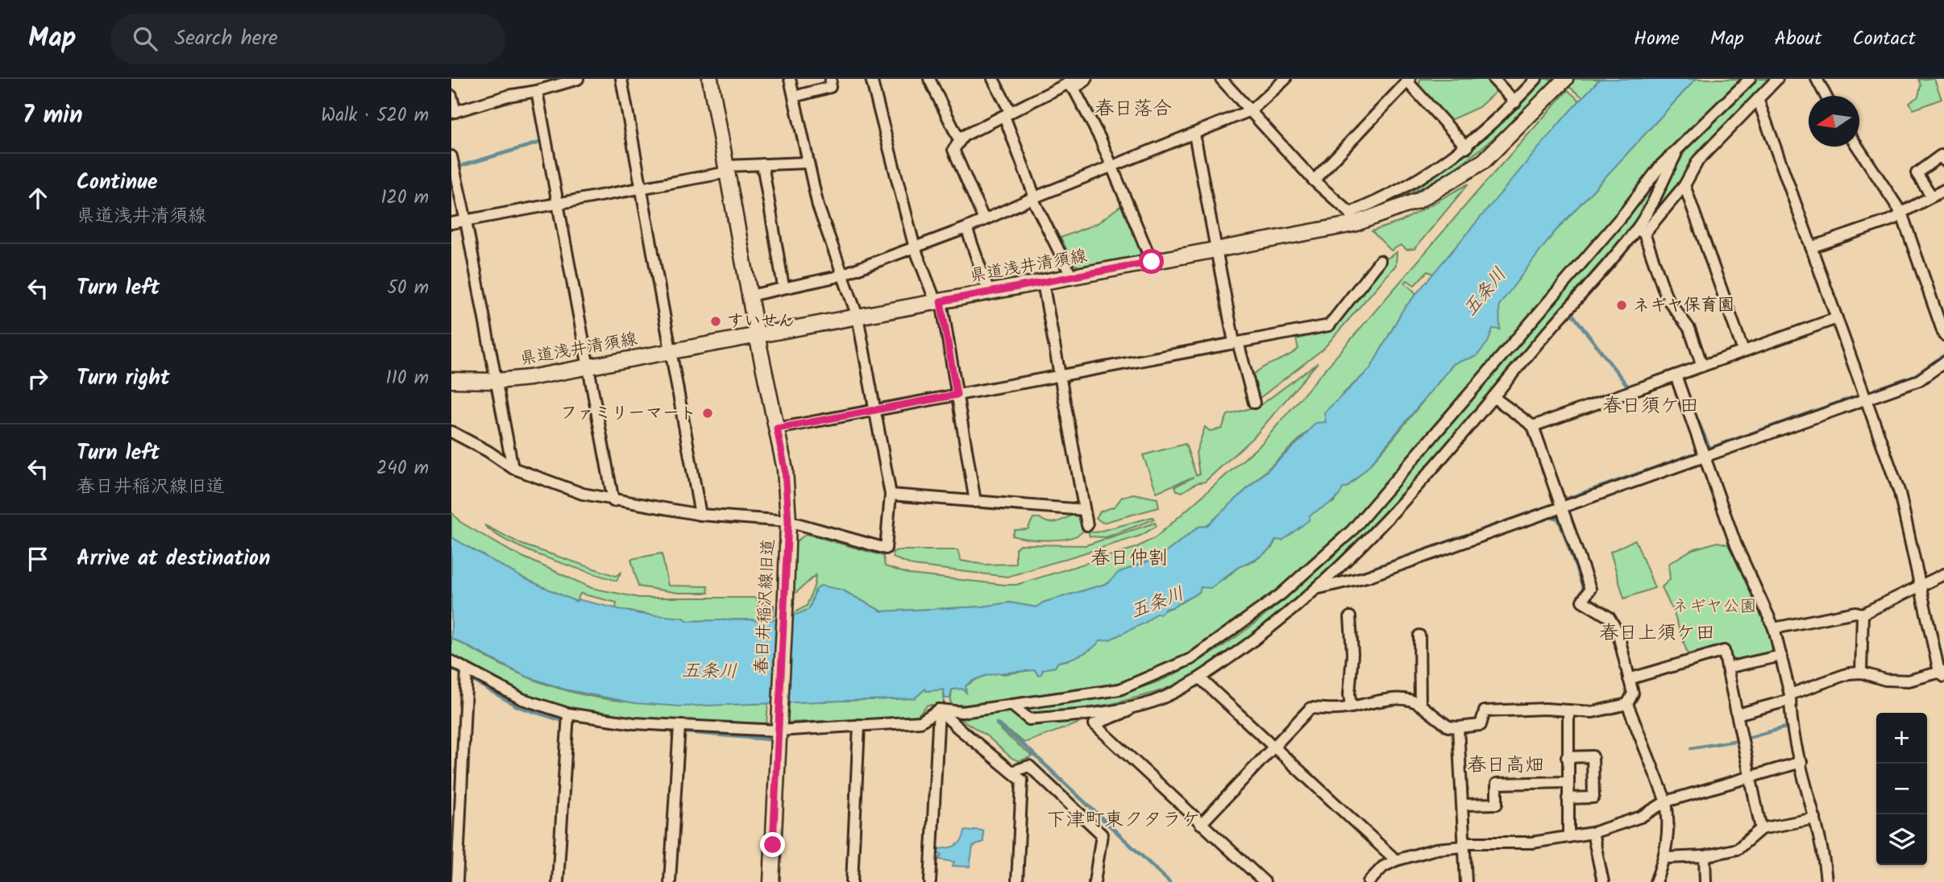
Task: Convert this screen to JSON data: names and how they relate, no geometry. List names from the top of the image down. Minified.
{"streets":{"main road":["県道浅井清須線","春日井稲沢線旧道"]},"crossings":[["県道浅井清須線","春日井稲沢線旧道"]],"districts":["春日落合","春日須ケ田","春日仲割","春日上須ケ田","春日高畑","下津町東クタラケ"],"water":["五条川"],"parks":["ネギヤ公園"],"places":["ネギヤ保育園","すいせん","ファミリーマート"],"north":"left","page":{"header":"Map","search":"Search here","nav":["Home","Map","About","Contact"],"heading":["7 min","Walk · 520 m"],"list":[["Continue","県道浅井清須線","120 m"],["Turn left","50 m"],["Turn right","110 m"],["Turn left","春日井稲沢線旧道","240 m"],"Arrive at destination"],"map_buttons":["+","−"]}}
